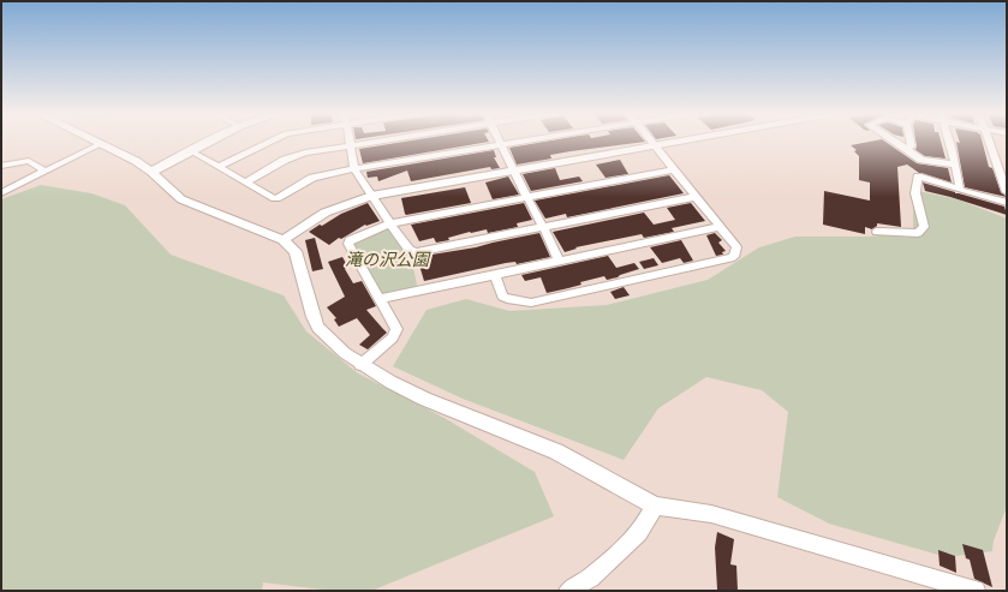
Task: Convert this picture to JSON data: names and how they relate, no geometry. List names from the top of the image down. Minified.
{"parks":["滝の沢公園"]}
